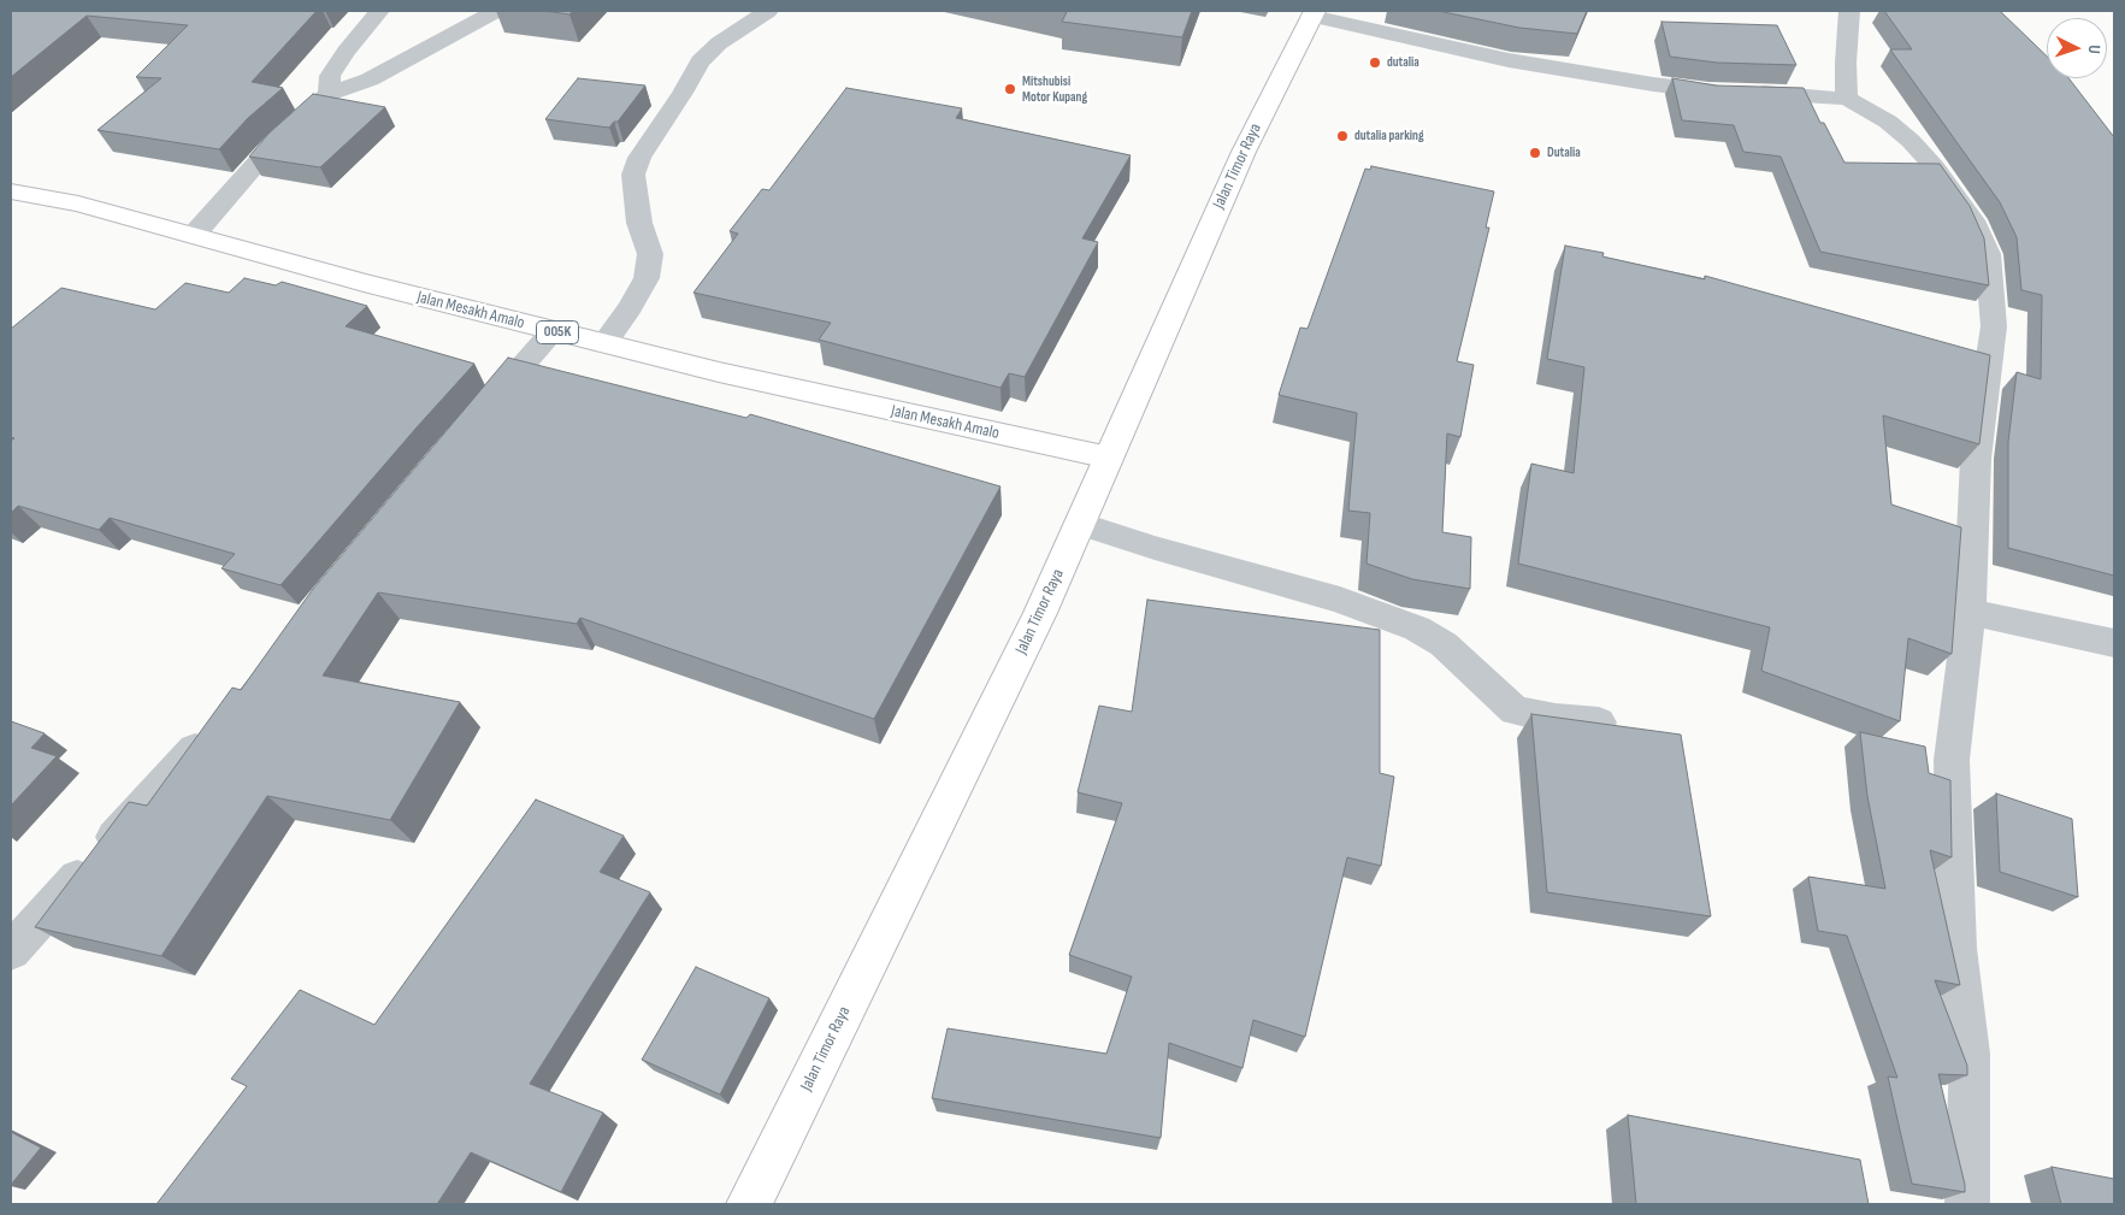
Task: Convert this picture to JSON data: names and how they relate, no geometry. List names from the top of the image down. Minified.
{"streets":{"main road":["Jalan Timor Raya","Jalan Mesakh Amalo","005K"]},"crossings":[["Jalan Timor Raya","Jalan Mesakh Amalo"]],"places":["dutalia","Mitshubisi Motor Kupang","dutalia parking","Dutalia"],"north":"right"}
